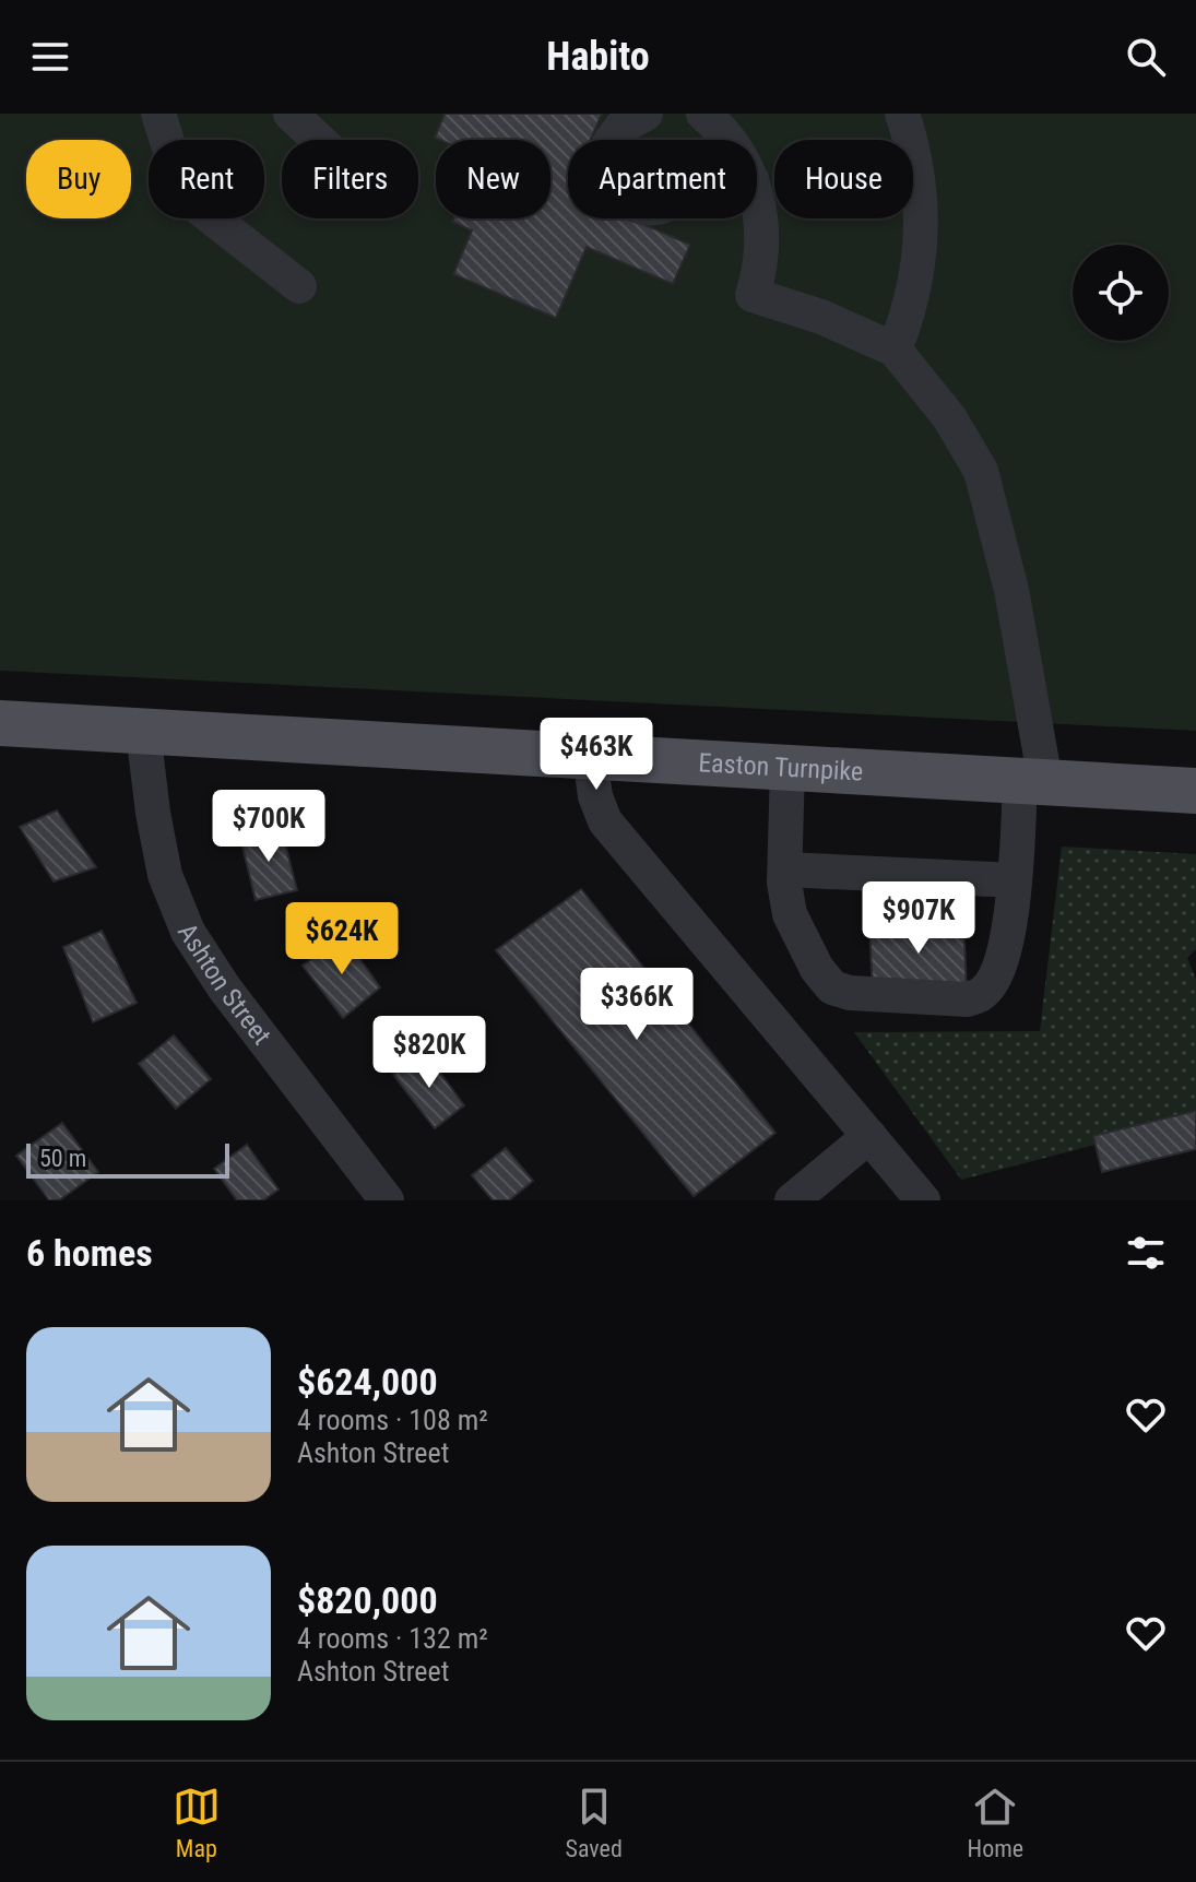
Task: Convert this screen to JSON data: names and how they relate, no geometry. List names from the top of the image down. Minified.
{"streets":{"main road":["Easton Turnpike"],"street":["Ashton Street"]},"crossings":[["Easton Turnpike","Ashton Street"]],"scale_bar":"50 m","page":{"header":"Habito","chip":["Buy","Rent","Filters","New","Apartment","House"],"price":["$463K","$700K","$907K","$624K","$366K","$820K"],"scale":"50 m","heading":"6 homes","list":[{"name":"$624,000","note":"4 rooms · 108 m² · Ashton Street"},{"name":"$820,000","note":"4 rooms · 132 m² · Ashton Street"}],"tabs":["Map","Saved","Home"]}}
